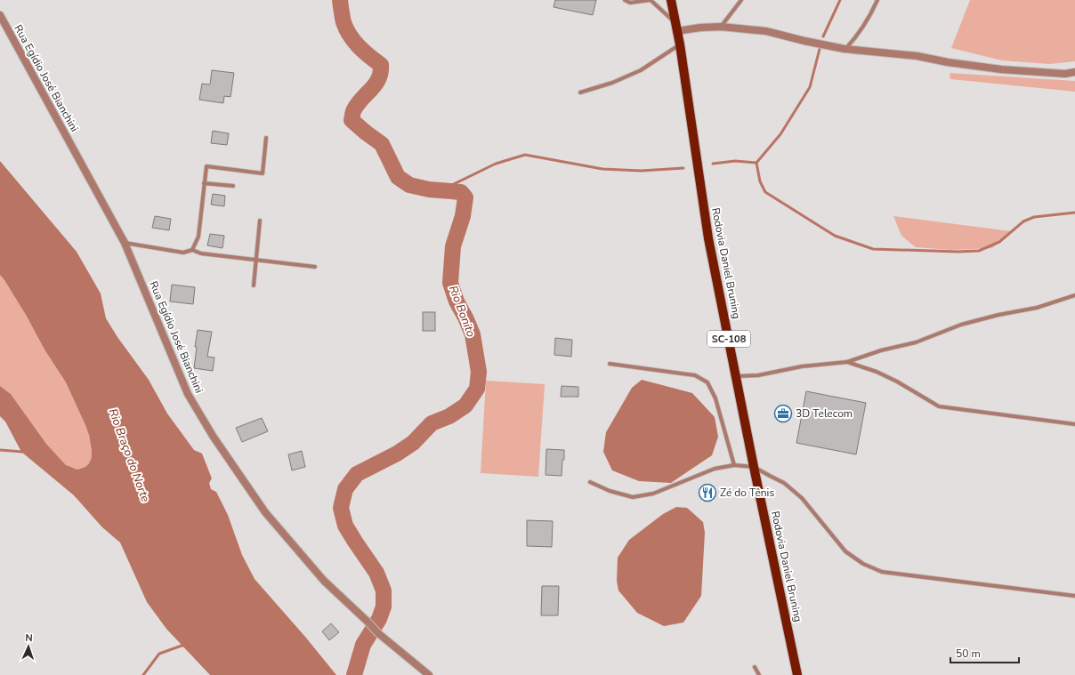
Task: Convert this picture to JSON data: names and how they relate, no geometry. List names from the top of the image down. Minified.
{"streets":{"main road":["Rodovia Daniel Bruning","SC-108"],"street":["Rua Egídio José Bianchini"]},"water":["Rio Bonito","Rio Braço do Norte"],"places":{"office":["3D Telecom"],"restaurant":["Zé do Tênis"]},"scale_bar":"50 m","north":"top"}
